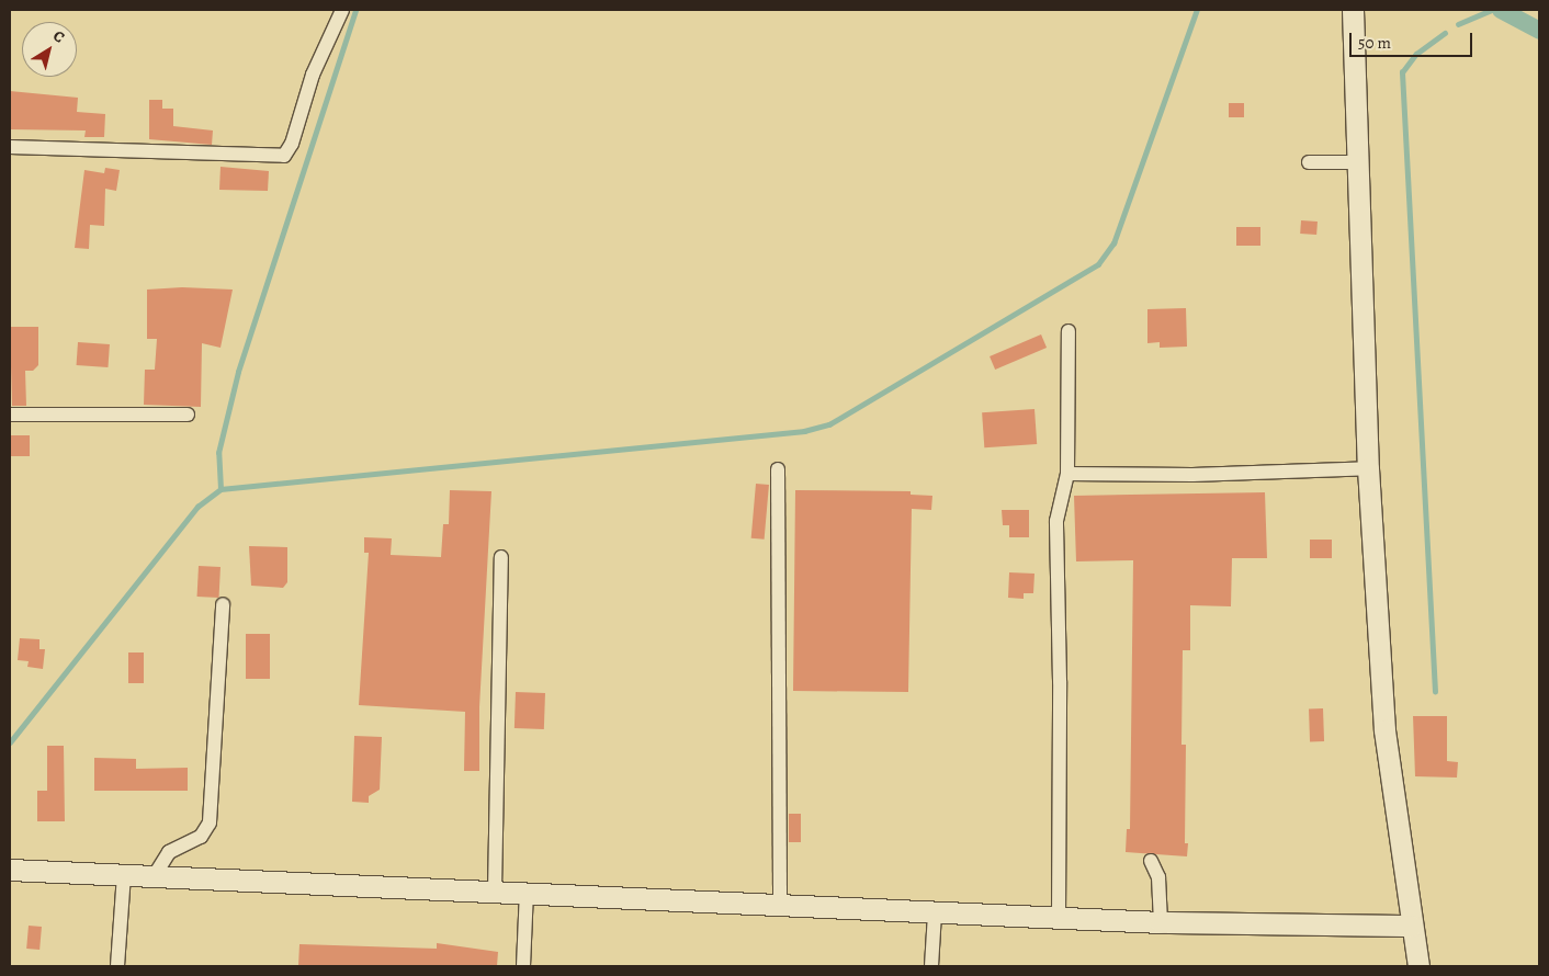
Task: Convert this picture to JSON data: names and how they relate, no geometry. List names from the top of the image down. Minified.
{"scale_bar":"50 m","north":"top right"}
